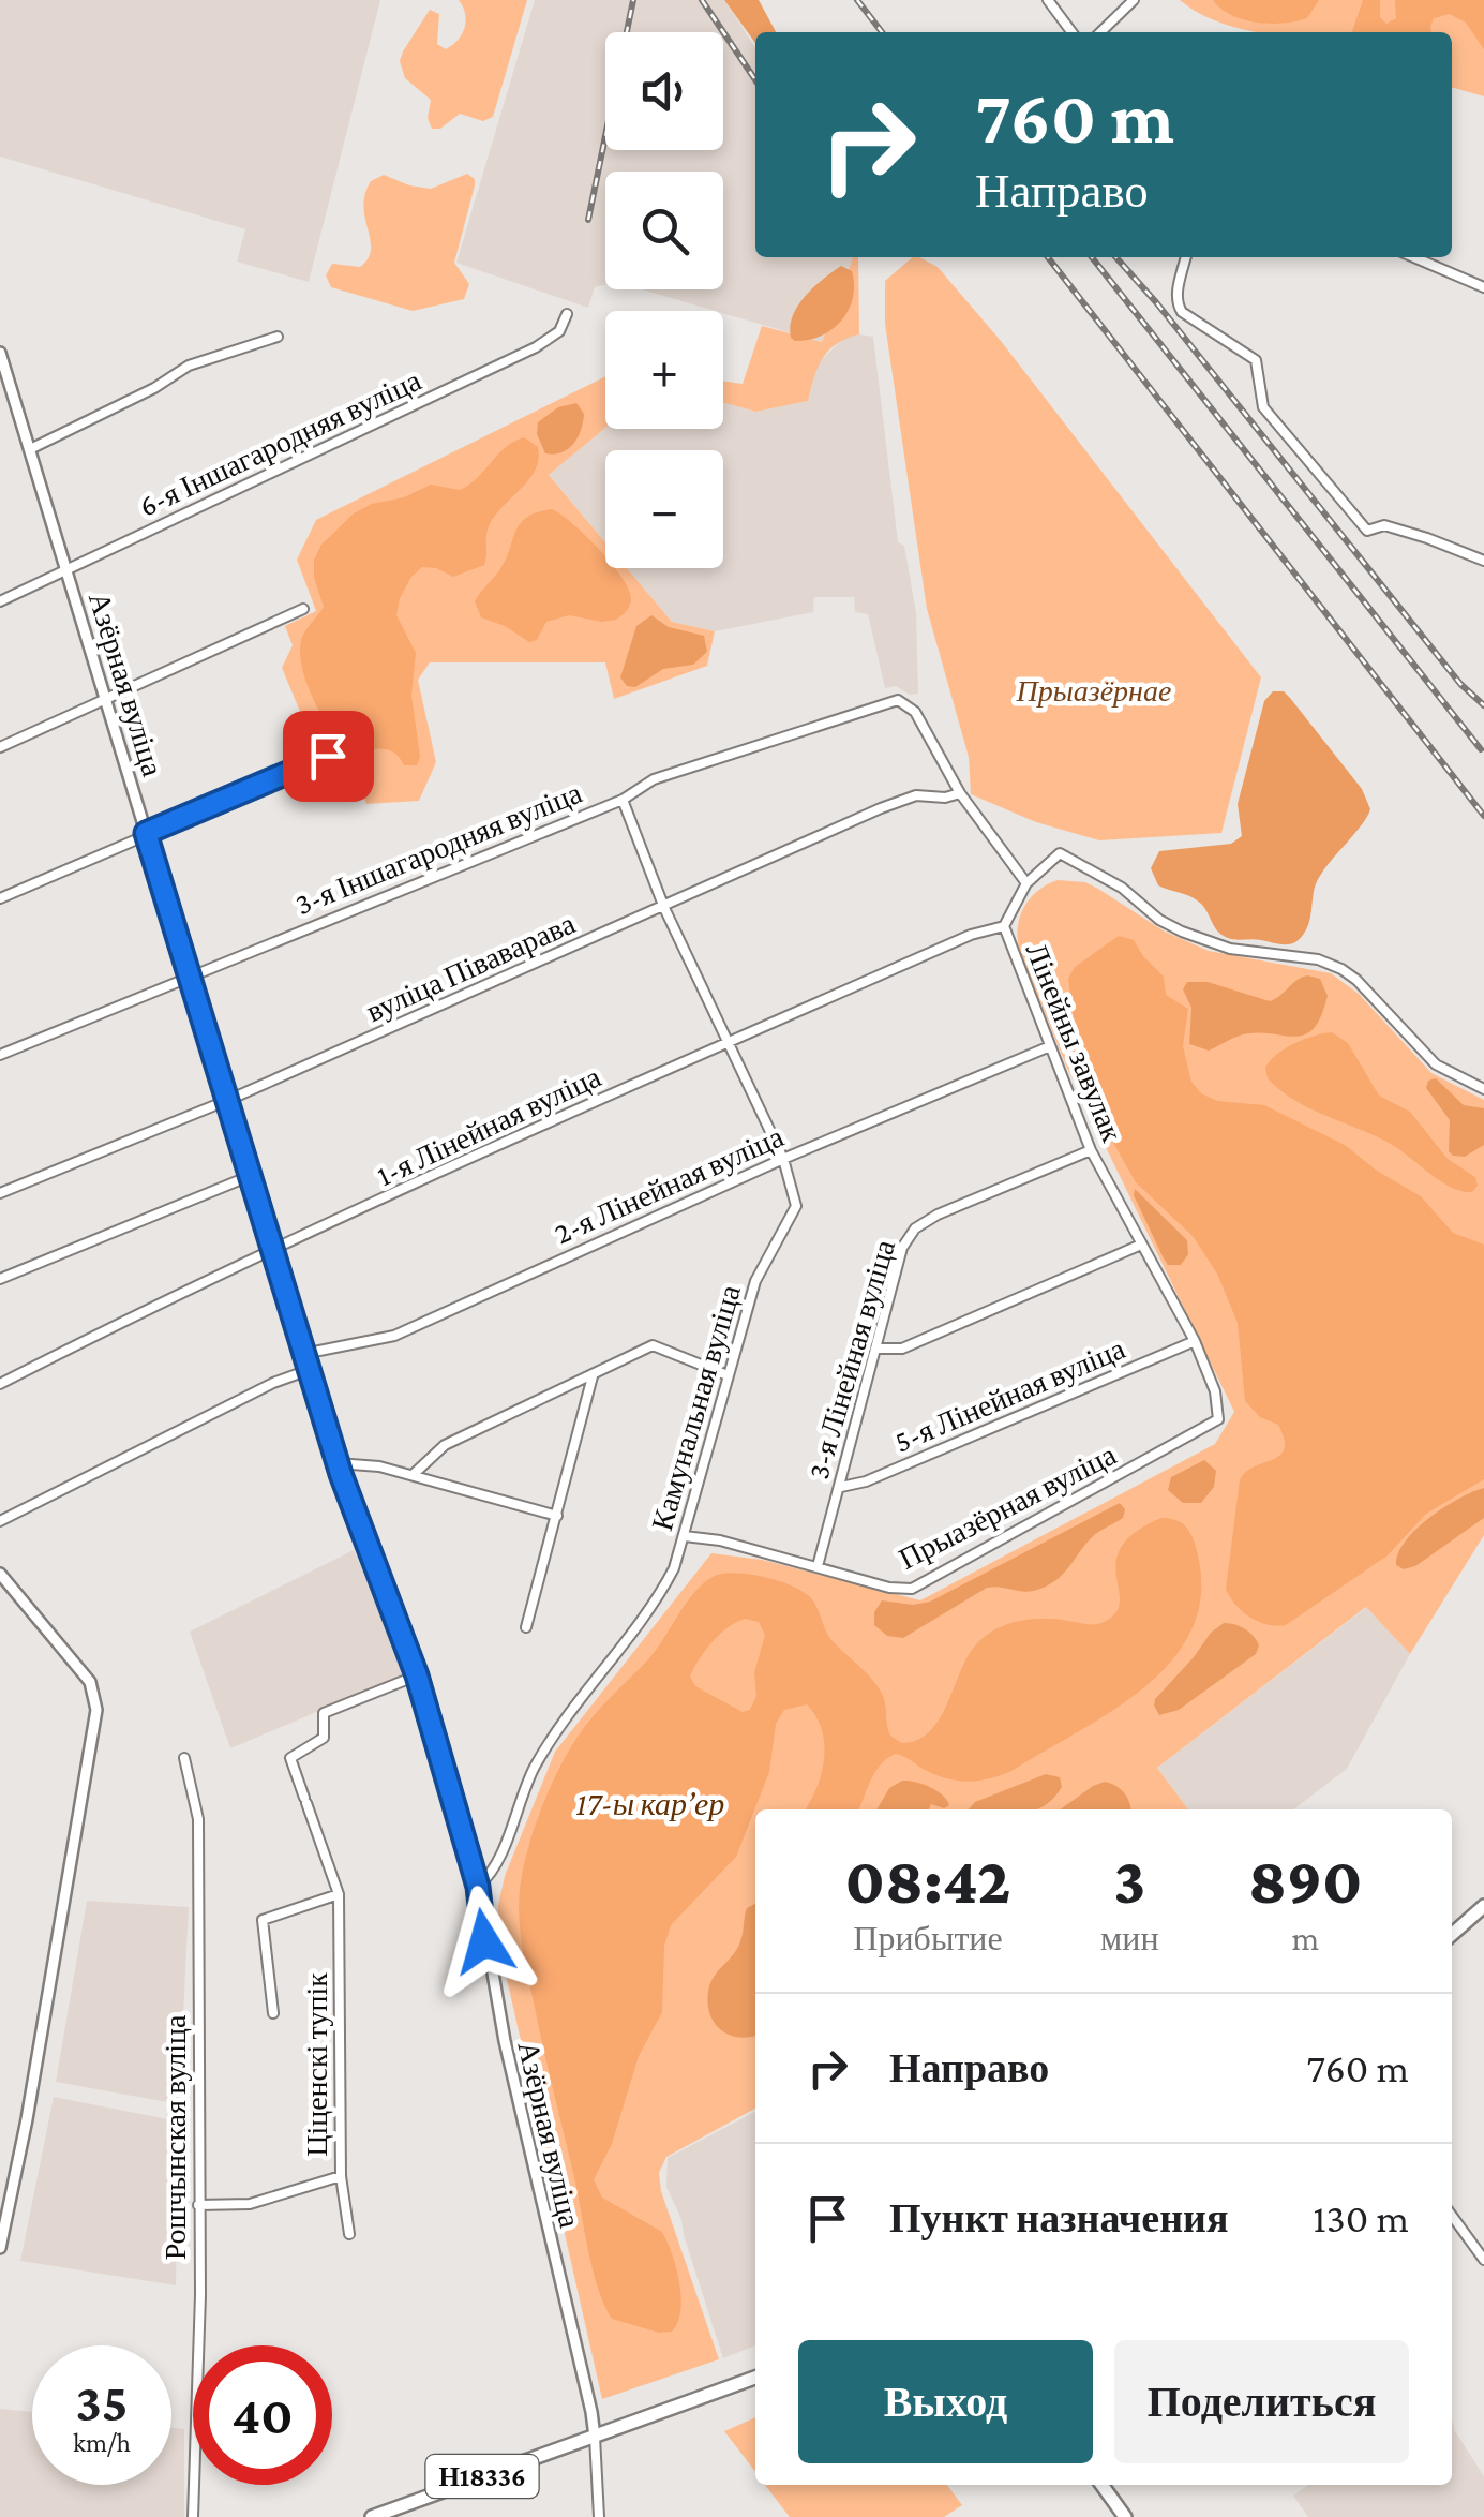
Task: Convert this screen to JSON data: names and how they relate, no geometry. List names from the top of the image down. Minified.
{"streets":{"main road":["Н18336"],"street":["6-я Іншагародняя вуліца","Азёрная вуліца","3-я Іншагародняя вуліца","вуліца Піваварава","Лінейны завулак","1-я Лінейная вуліца","2-я Лінейная вуліца","3-я Лінейная вуліца","5-я Лінейная вуліца","Камунальная вуліца","Прыазёрная вуліца","Ціценскі тупік","Рошчынская вуліца"]},"crossings":[["6-я Іншагародняя вуліца","Азёрная вуліца"],["Азёрная вуліца","3-я Іншагародняя вуліца"],["Азёрная вуліца","вуліца Піваварава"],["Азёрная вуліца","1-я Лінейная вуліца"],["Азёрная вуліца","2-я Лінейная вуліца"],["Азёрная вуліца","Камунальная вуліца"],["Азёрная вуліца","Ціценскі тупік"],["Азёрная вуліца","Н18336"],["3-я Іншагародняя вуліца","вуліца Піваварава"],["3-я Іншагародняя вуліца","Камунальная вуліца"],["вуліца Піваварава","Камунальная вуліца"],["Лінейны завулак","1-я Лінейная вуліца"],["Лінейны завулак","2-я Лінейная вуліца"],["Лінейны завулак","3-я Лінейная вуліца"],["Лінейны завулак","5-я Лінейная вуліца"],["Лінейны завулак","Прыазёрная вуліца"],["1-я Лінейная вуліца","Камунальная вуліца"],["2-я Лінейная вуліца","Камунальная вуліца"],["3-я Лінейная вуліца","5-я Лінейная вуліца"],["3-я Лінейная вуліца","Прыазёрная вуліца"],["Камунальная вуліца","Прыазёрная вуліца"]],"water":["17-ы кар’ер"],"parks":["Прыазёрнае"],"page":{"map_buttons":["+","−"],"turn":["760 m","Направо"],"eta":["08:42","Прибытие","3","мин","890","m"],"list":[{"name":"Направо","value":"760 m"},{"name":"Пункт назначения","value":"130 m"}],"buttons":["Выход","Поделиться"],"speed":"35 km/h","limit":"40"}}
